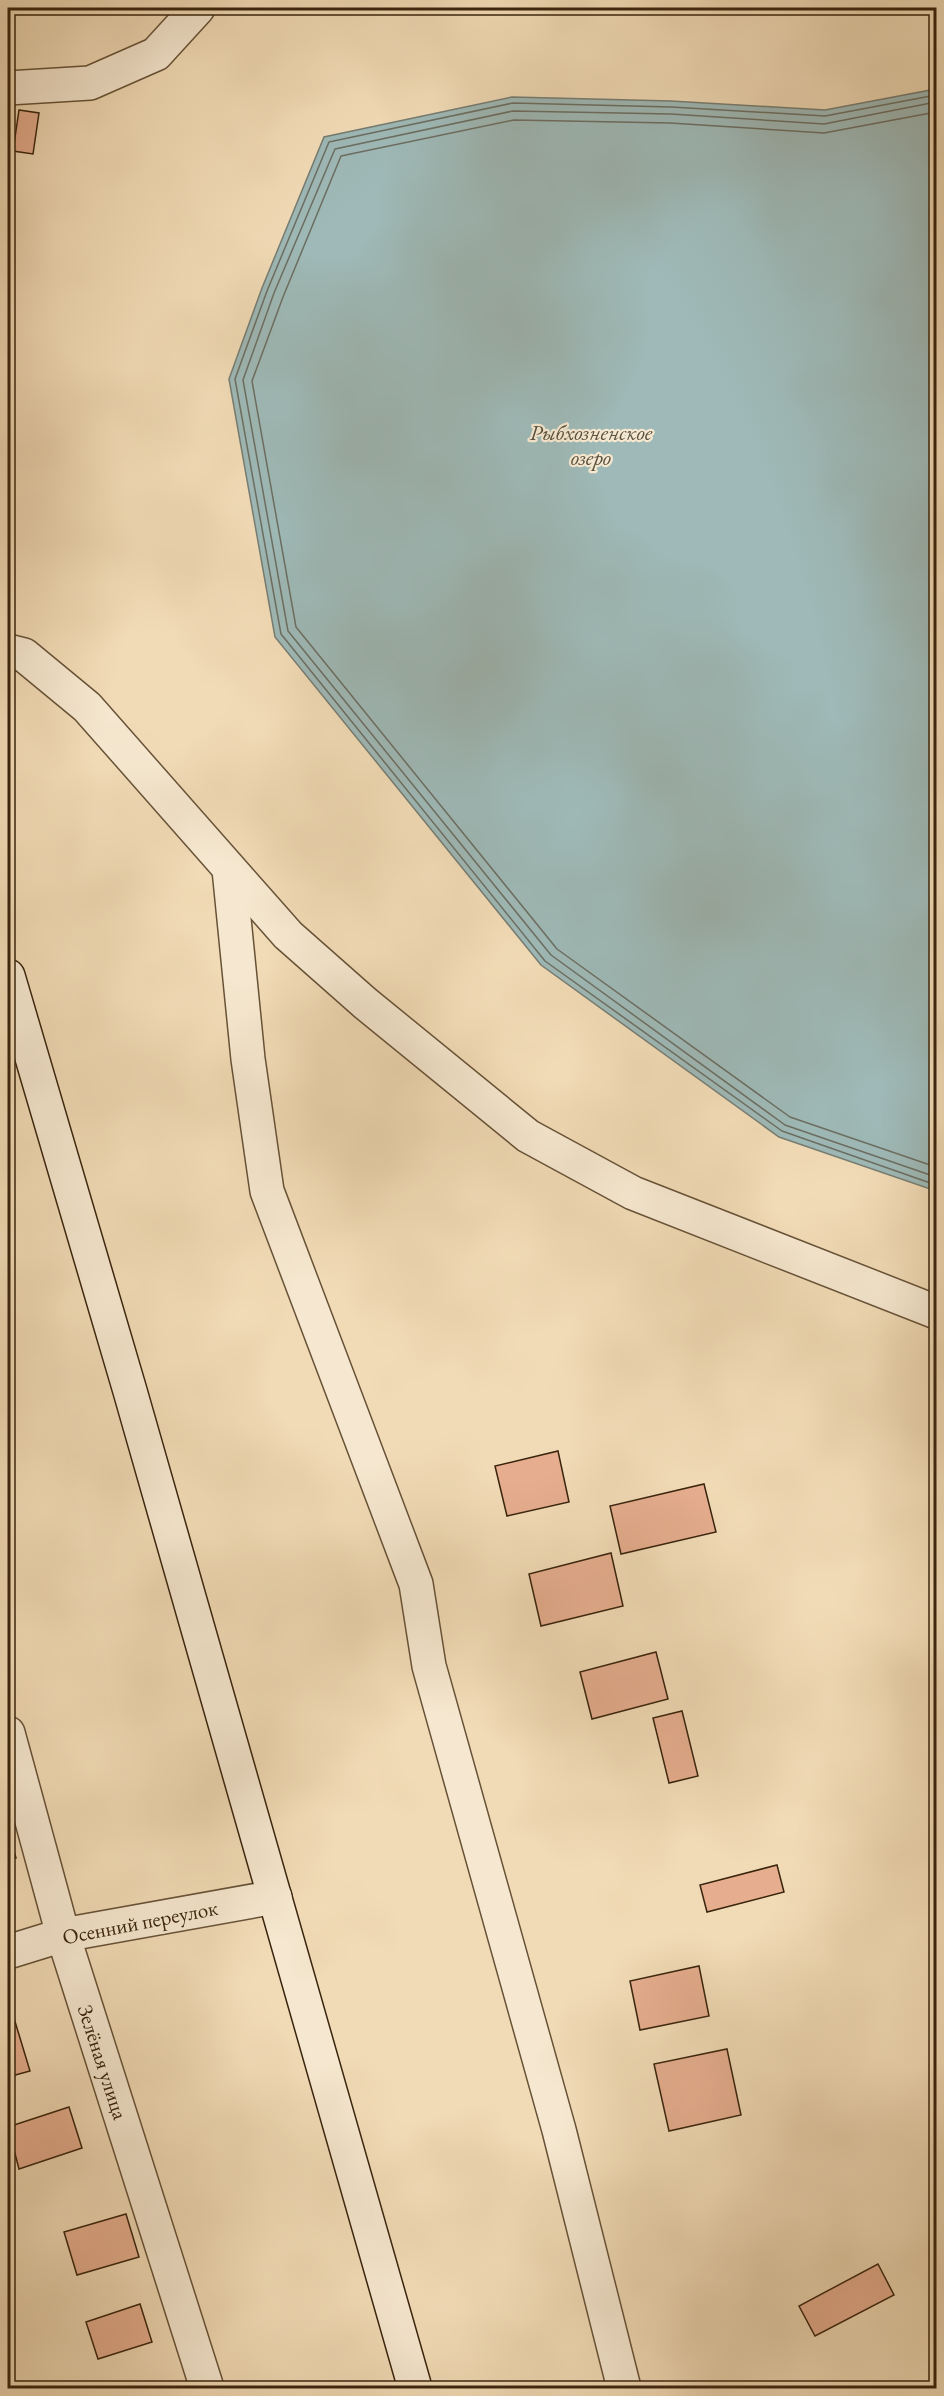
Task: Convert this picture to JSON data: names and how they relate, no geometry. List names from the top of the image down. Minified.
{"streets":{"street":["Осенний переулок","Зелёная улица"]},"crossings":[["Осенний переулок","Зелёная улица"]],"water":["Рыбхозненское озеро"]}
